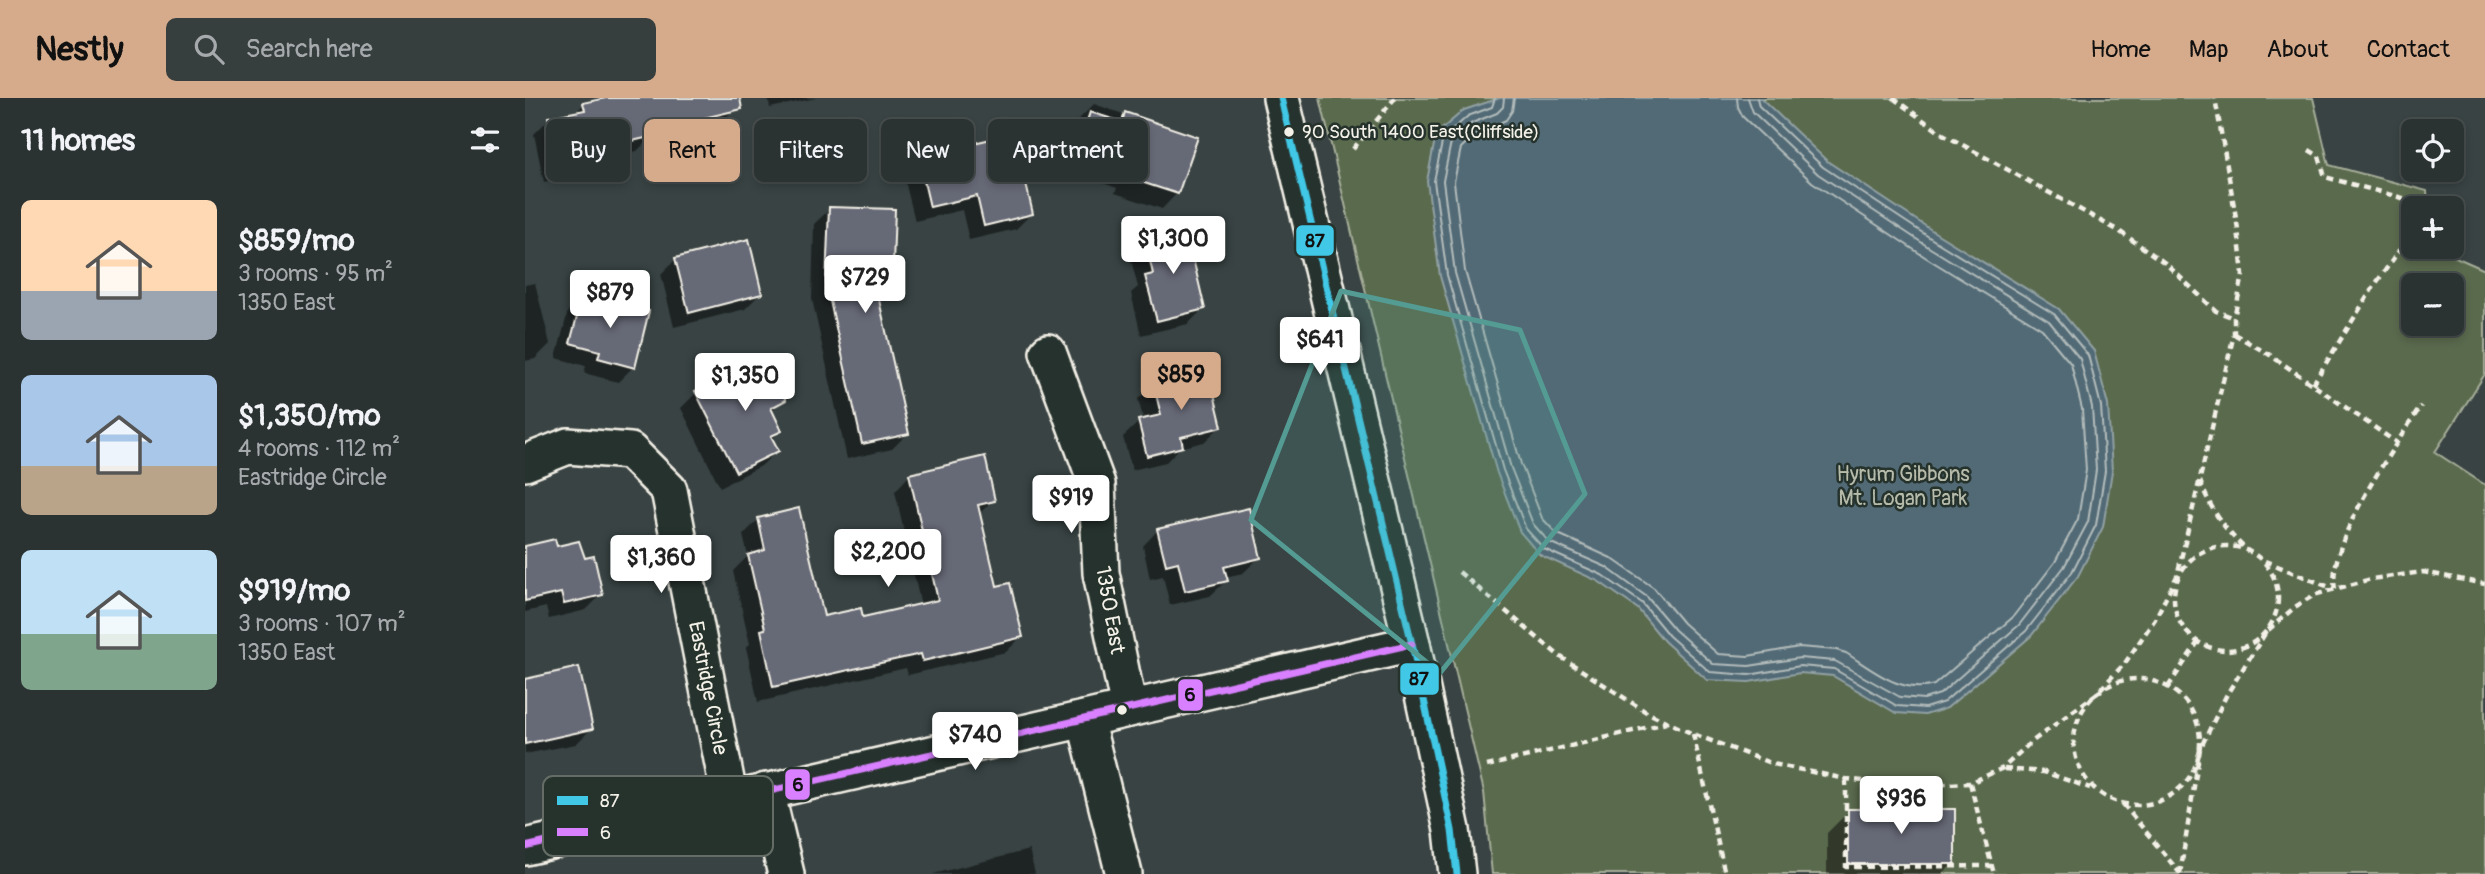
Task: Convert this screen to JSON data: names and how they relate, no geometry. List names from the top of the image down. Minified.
{"streets":{"street":["1350 East","Eastridge Circle"]},"parks":["Hyrum Gibbons Mt. Logan Park"],"places":["90 South 1400 East(Cliffside)"],"lines":["transit line 87","transit line 6"],"legend":["87","6"],"page":{"header":"Nestly","search":"Search here","nav":["Home","Map","About","Contact"],"heading":"11 homes","map_buttons":["+","−"],"chip":["Buy","Rent","Filters","New","Apartment"],"list":[{"name":"$859/mo","note":"3 rooms · 95 m² · 1350 East"},{"name":"$1,350/mo","note":"4 rooms · 112 m² · Eastridge Circle"},{"name":"$919/mo","note":"3 rooms · 107 m² · 1350 East"}],"price":["$1,300","$729","$879","$641","$859","$1,350","$919","$2,200","$1,360","$740","$936"]}}
